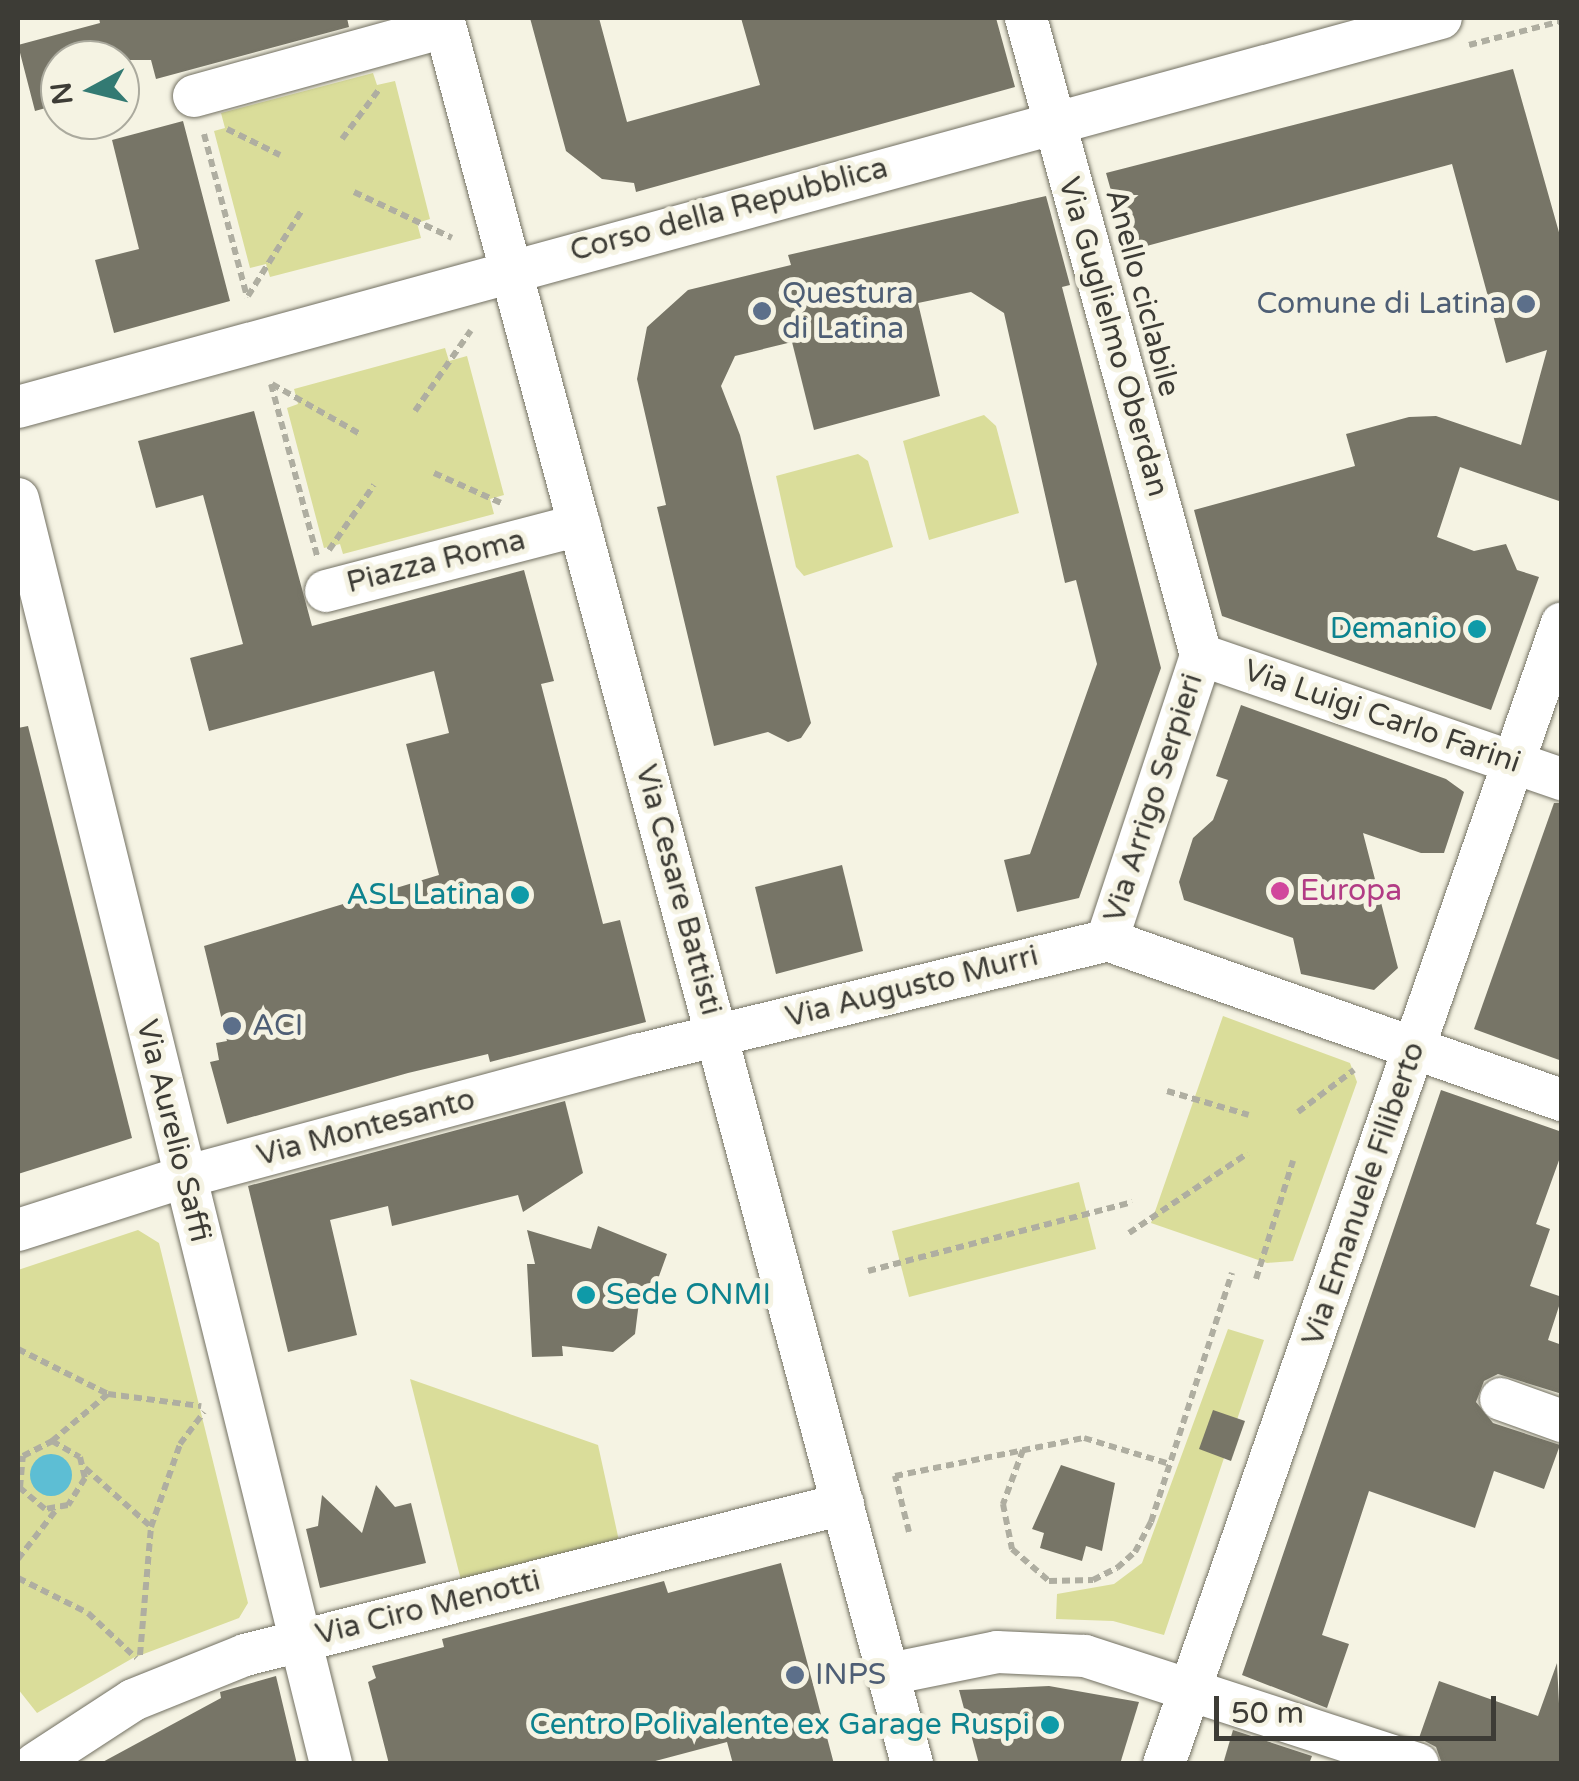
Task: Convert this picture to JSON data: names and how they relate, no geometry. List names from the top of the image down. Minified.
{"streets":{"street":["Corso della Repubblica","Via Guglielmo Oberdan","Piazza Roma","Via Luigi Carlo Farini","Via Arrigo Serpieri","Via Cesare Battisti","Via Augusto Murri","Via Montesanto","Via Aurelio Saffi","Via Emanuele Filiberto","Via Ciro Menotti"]},"crossings":[["Corso della Repubblica","Via Guglielmo Oberdan"],["Corso della Repubblica","Via Cesare Battisti"],["Via Guglielmo Oberdan","Via Luigi Carlo Farini"],["Via Guglielmo Oberdan","Via Arrigo Serpieri"],["Piazza Roma","Via Cesare Battisti"],["Via Luigi Carlo Farini","Via Arrigo Serpieri"],["Via Luigi Carlo Farini","Via Emanuele Filiberto"],["Via Arrigo Serpieri","Via Augusto Murri"],["Via Cesare Battisti","Via Augusto Murri"],["Via Cesare Battisti","Via Montesanto"],["Via Cesare Battisti","Via Ciro Menotti"],["Via Augusto Murri","Via Montesanto"],["Via Montesanto","Via Aurelio Saffi"],["Via Aurelio Saffi","Via Ciro Menotti"]],"places":["Comune di Latina","Questura di Latina","Demanio","Europa","ASL Latina","ACI","Sede ONMI","INPS","Centro Polivalente ex Garage Ruspi"],"scale_bar":"50 m","north":"left"}
